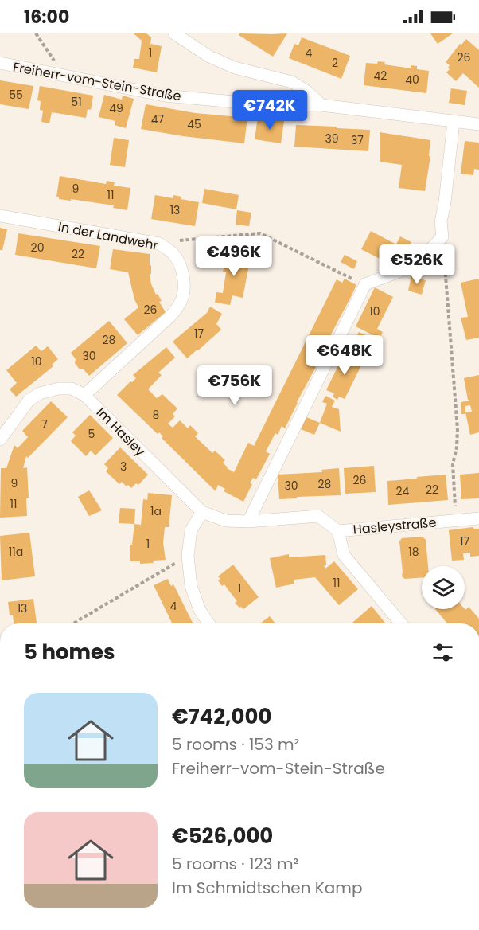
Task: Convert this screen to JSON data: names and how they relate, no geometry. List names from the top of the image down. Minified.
{"streets":{"street":["Freiherr-vom-Stein-Straße","In der Landwehr","Im Hasley","Hasleystraße"]},"crossings":[["In der Landwehr","Im Hasley"],["Im Hasley","Hasleystraße"]],"house_numbers":["1","4","26","2","42","40","55","51","49","47","45","39","37","9","11","13","20","22","26","10","17","28","30","10","8","7","5","3","26","9","28","30","22","24","11","1a","17","1","11a","18","11","1","4","13"],"page":{"status":"16:00","price":["€742K","€496K","€526K","€648K","€756K"],"heading":"5 homes","list":[{"name":"€742,000","note":"5 rooms · 153 m² · Freiherr-vom-Stein-Straße"},{"name":"€526,000","note":"5 rooms · 123 m² · Im Schmidtschen Kamp"}]}}
